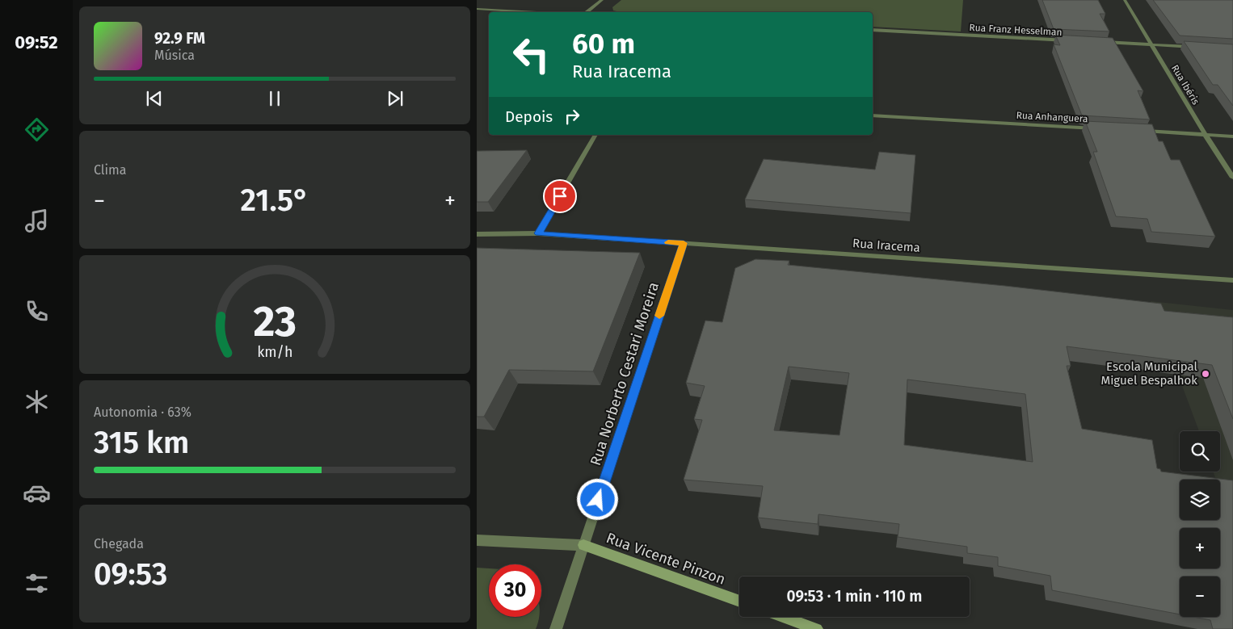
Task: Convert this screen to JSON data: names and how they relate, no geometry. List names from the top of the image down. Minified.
{"streets":{"street":["Rua Franz Hesselman","Rua Ibéris","Rua Anhanguera","Rua Iracema","Rua Norberto Cestari Moreira","Rua Vicente Pinzon"]},"crossings":[["Rua Iracema","Rua Norberto Cestari Moreira"],["Rua Norberto Cestari Moreira","Rua Vicente Pinzon"]],"places":["Escola Municipal Miguel Bespalhok"],"page":{"tabs":"09:52","turn":["60 m","Rua Iracema"],"song":["92.9 FM","Música"],"then":"Depois","tile":["Clima",["Autonomia · 63%","315 km"],["Chegada","09:53"]],"heat":["−","21.5°","+"],"map_buttons":["+","−"],"limit":"30","trip":"09:53 · 1 min · 110 m","gauge":["23","km/h"]}}
